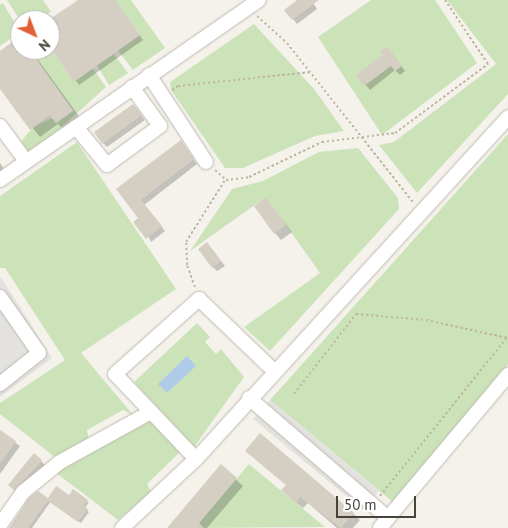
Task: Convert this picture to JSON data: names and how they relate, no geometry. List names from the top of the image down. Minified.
{"scale_bar":"50 m","north":"bottom right"}
